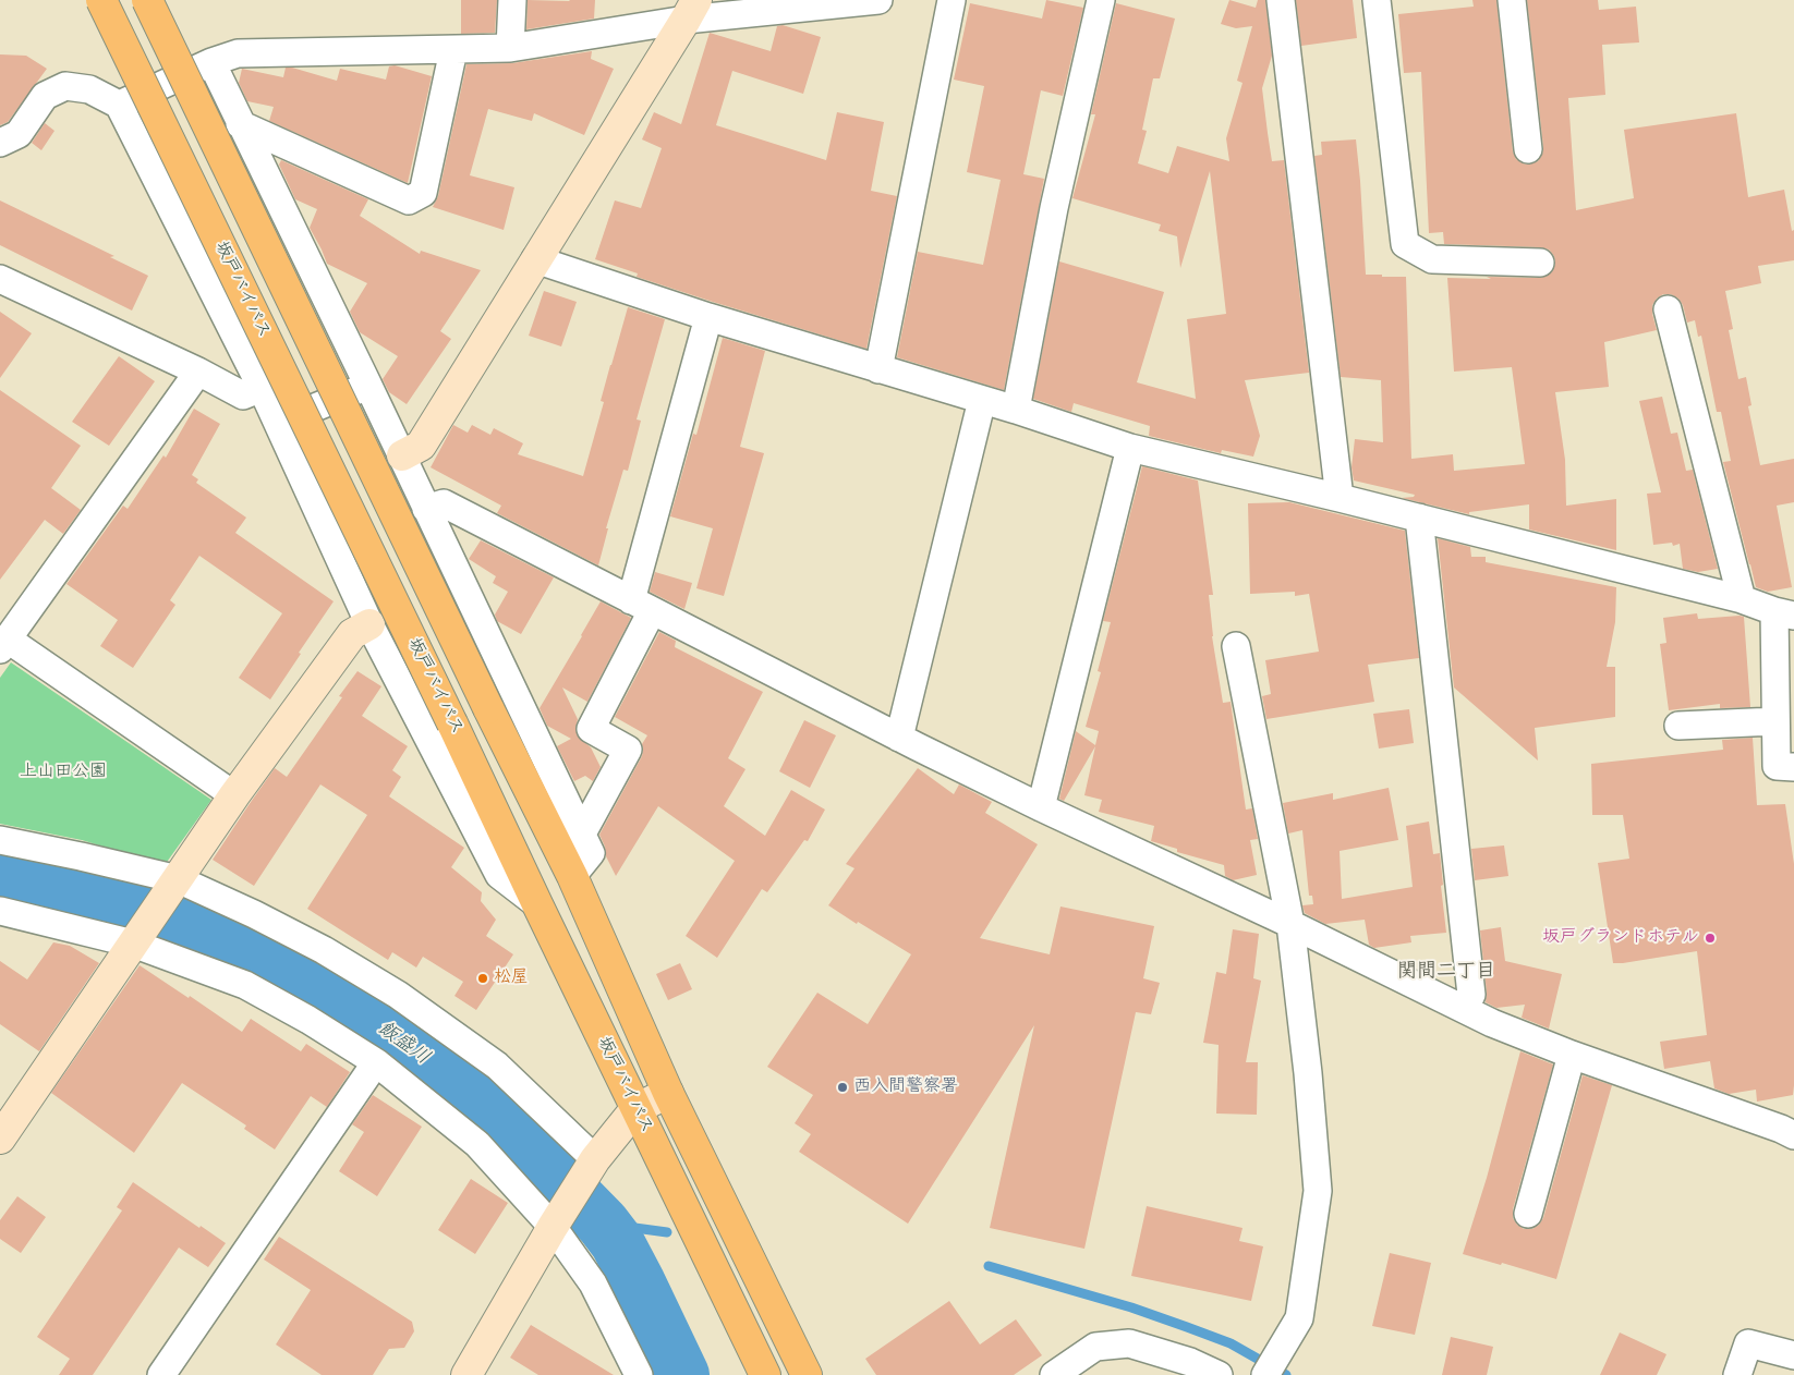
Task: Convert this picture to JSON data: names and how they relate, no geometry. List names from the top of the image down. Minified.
{"streets":{"highway":["坂戸バイパス"]},"districts":["関間二丁目"],"water":["飯盛川"],"parks":["上山田公園"],"places":["坂戸グランドホテル","松屋","西入間警察署"]}
